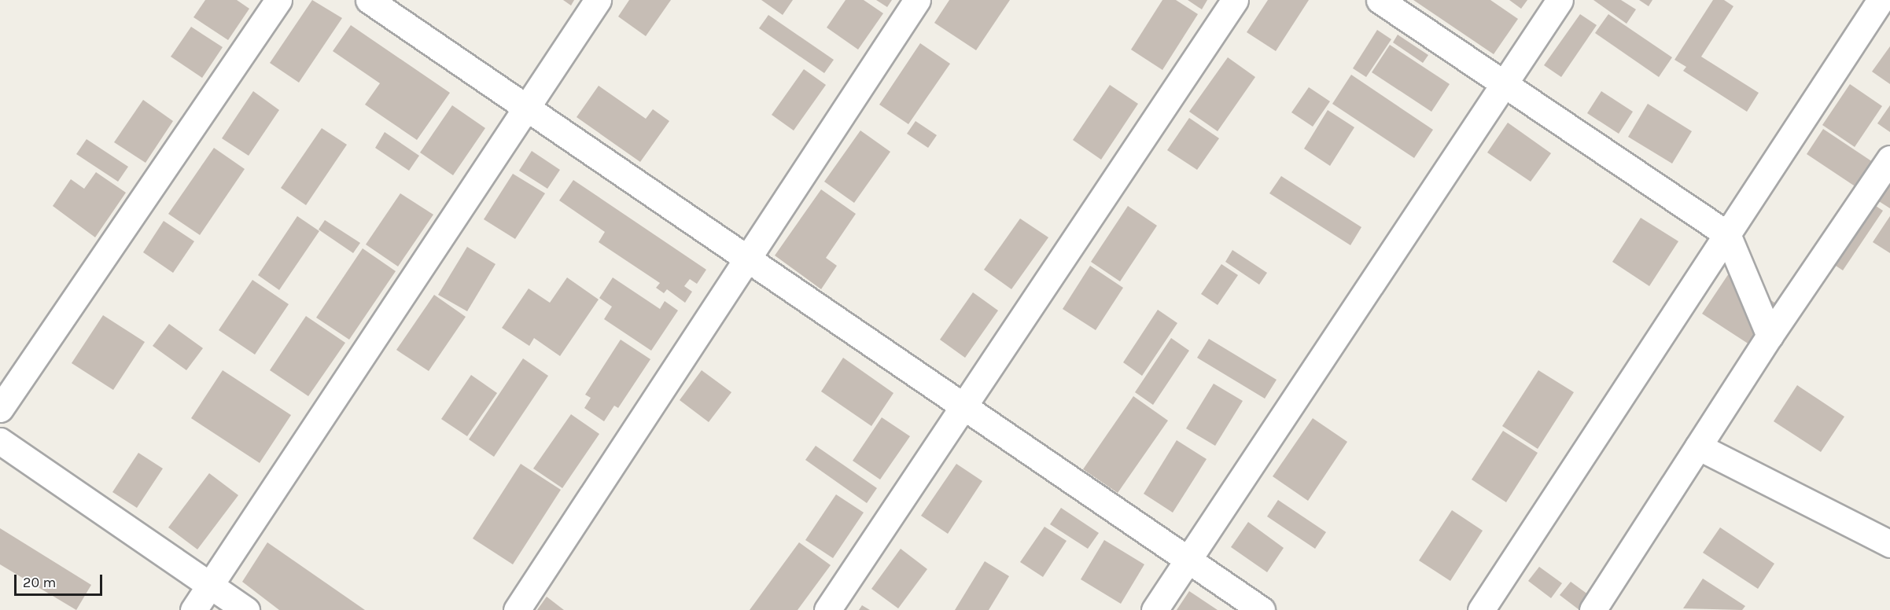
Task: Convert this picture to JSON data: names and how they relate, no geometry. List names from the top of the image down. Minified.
{"scale_bar":"20 m"}
